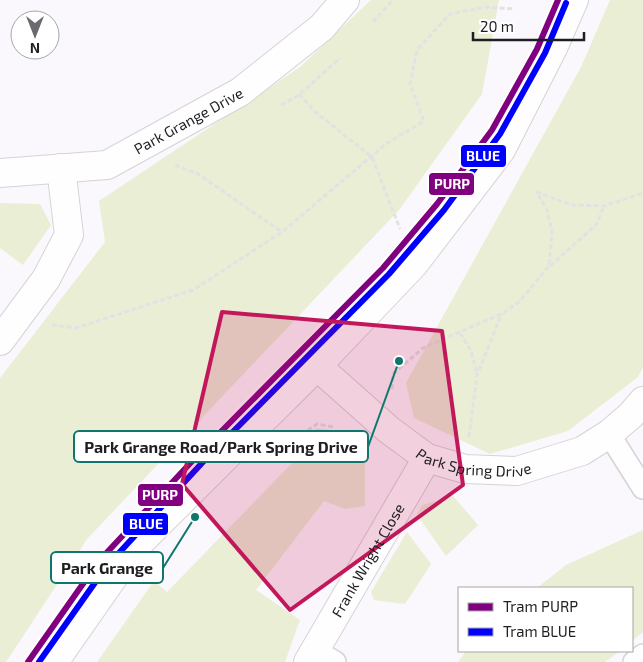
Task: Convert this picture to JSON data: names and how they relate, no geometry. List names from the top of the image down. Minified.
{"streets":{"street":["Park Grange Drive","Park Spring Drive","Frank Wright Close"]},"crossings":[["Park Spring Drive","Frank Wright Close"]],"places":["Park Grange Road/Park Spring Drive","Park Grange"],"lines":["tram line PURP","tram line BLUE"],"legend":["Tram PURP","Tram BLUE"],"scale_bar":"20 m","north":"bottom"}
